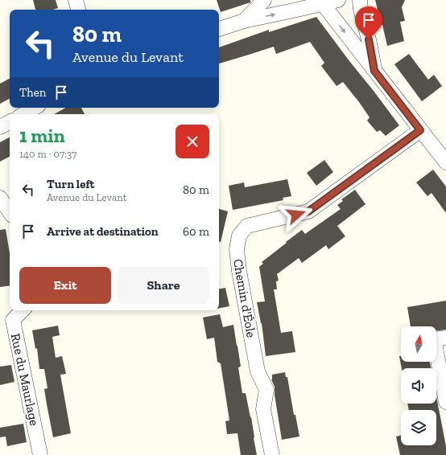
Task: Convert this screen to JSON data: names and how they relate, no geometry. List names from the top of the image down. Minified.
{"streets":{"street":["Chemin d'Éole","Rue du Maurlage"]},"north":"top","page":{"turn":["80 m","Avenue du Levant"],"then":"Then","heading":["1 min","140 m · 07:37"],"list":[{"name":"Turn left","note":"Avenue du Levant","value":"80 m"},{"name":"Arrive at destination","value":"60 m"}],"buttons":["Exit","Share"]}}
